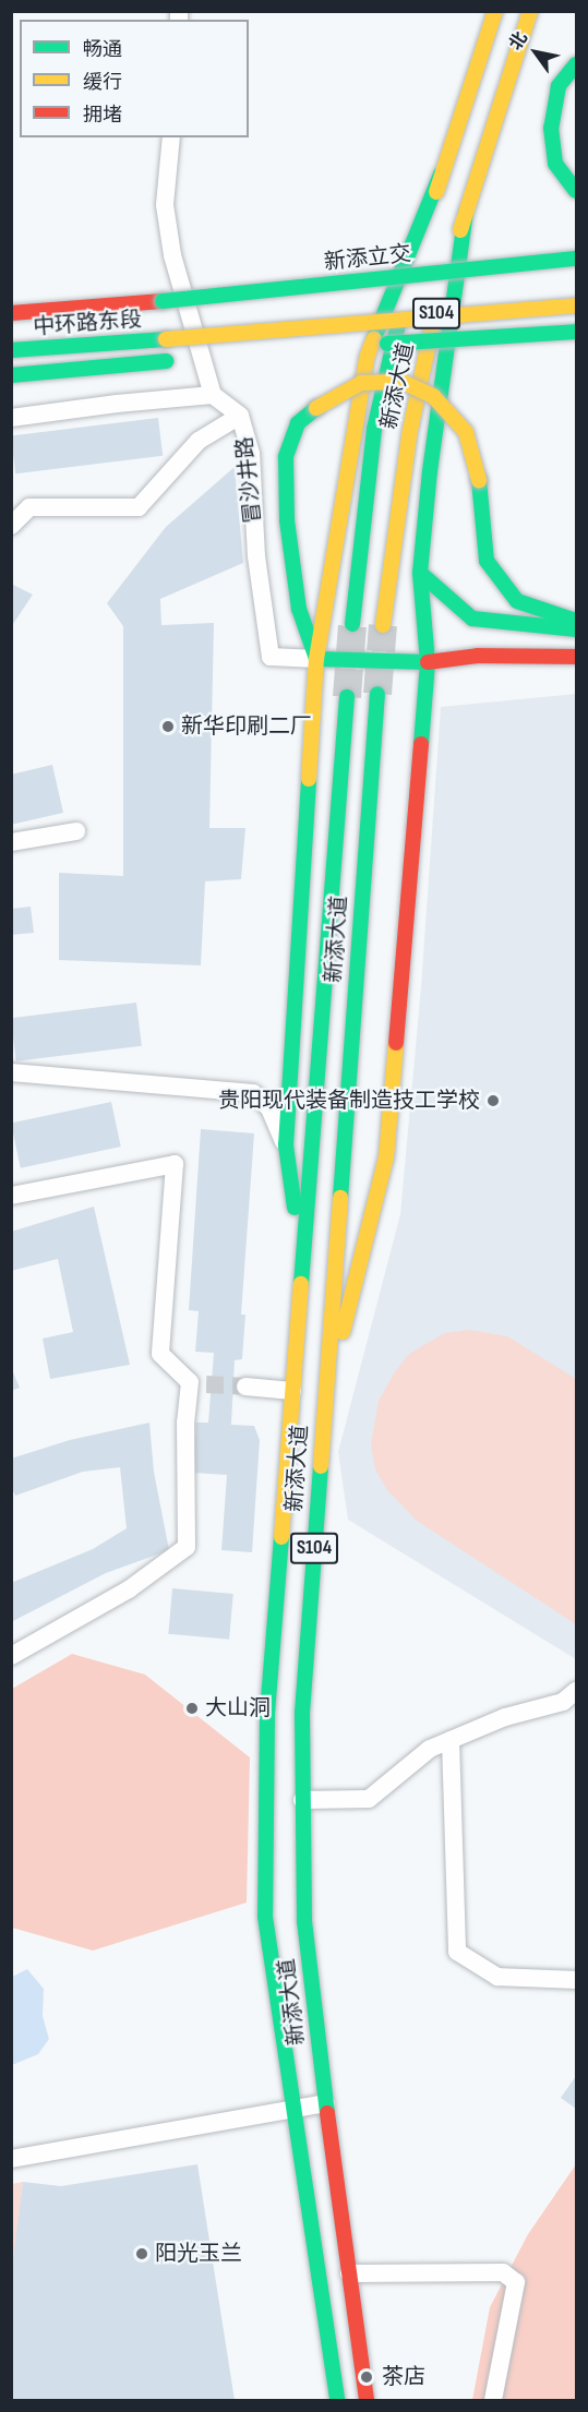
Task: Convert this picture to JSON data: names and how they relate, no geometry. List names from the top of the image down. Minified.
{"streets":{"main road":["新添立交","S104","中环路东段","新添大道"],"street":["冒沙井路"]},"crossings":[["新添立交","中环路东段"]],"places":["新华印刷二厂","贵阳现代装备制造技工学校","大山洞","阳光玉兰","茶店"],"legend":["畅通","缓行","拥堵"],"north":"top left"}
